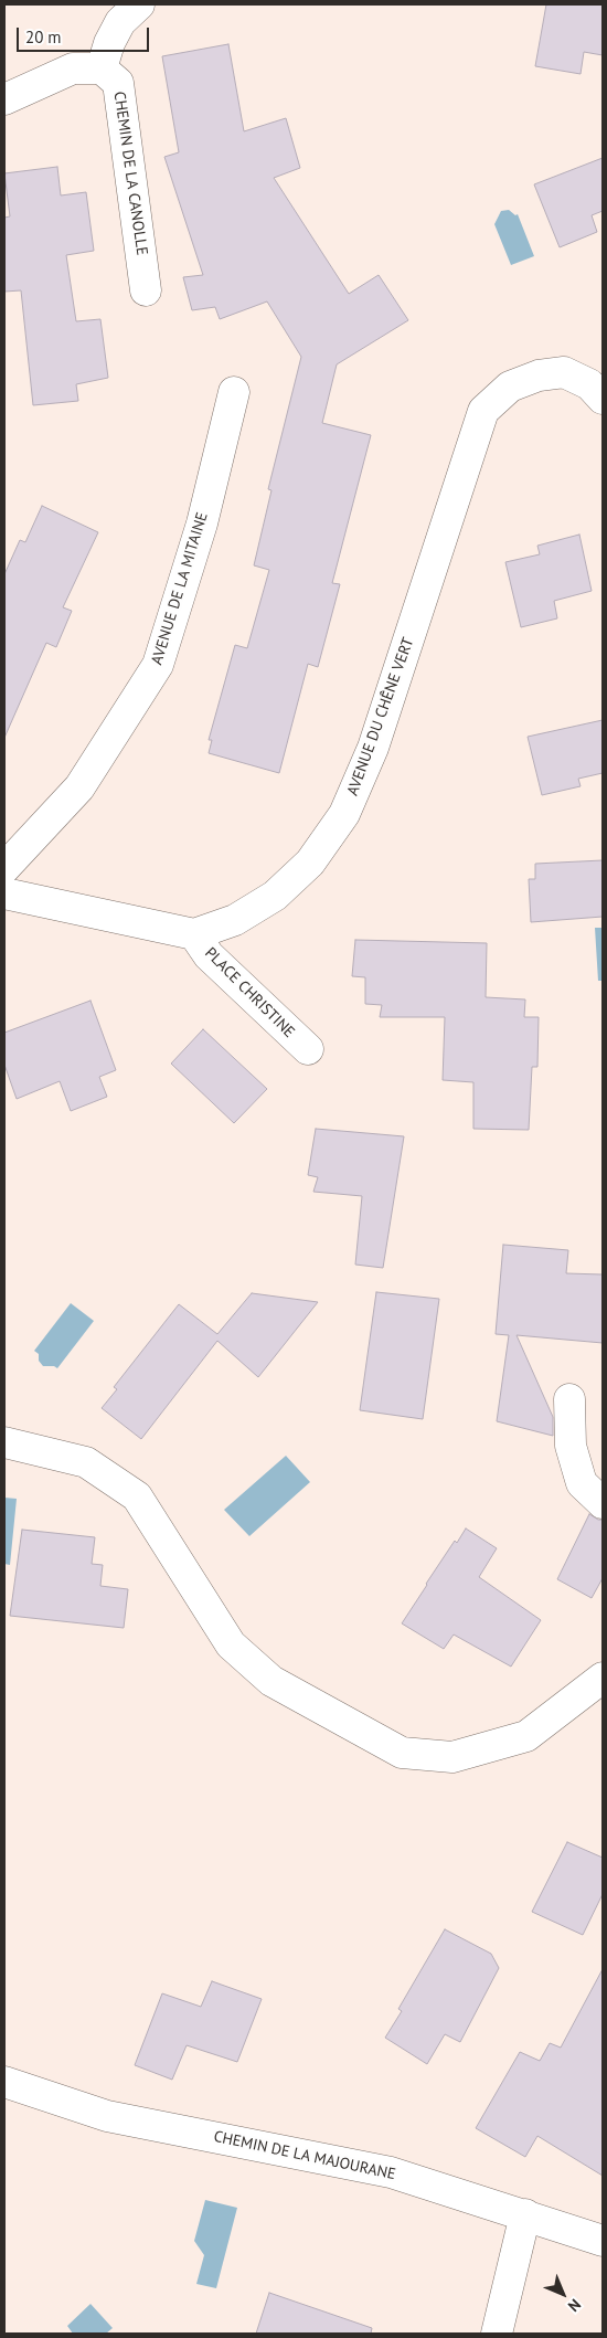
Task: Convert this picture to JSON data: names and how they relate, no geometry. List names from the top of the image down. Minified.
{"streets":{"street":["CHEMIN DE LA CANOLLE","AVENUE DE LA MITAINE","AVENUE DU CHÊNE VERT","PLACE CHRISTINE","CHEMIN DE LA MAJOURANE"]},"crossings":[["AVENUE DU CHÊNE VERT","PLACE CHRISTINE"]],"scale_bar":"20 m","north":"bottom right"}
